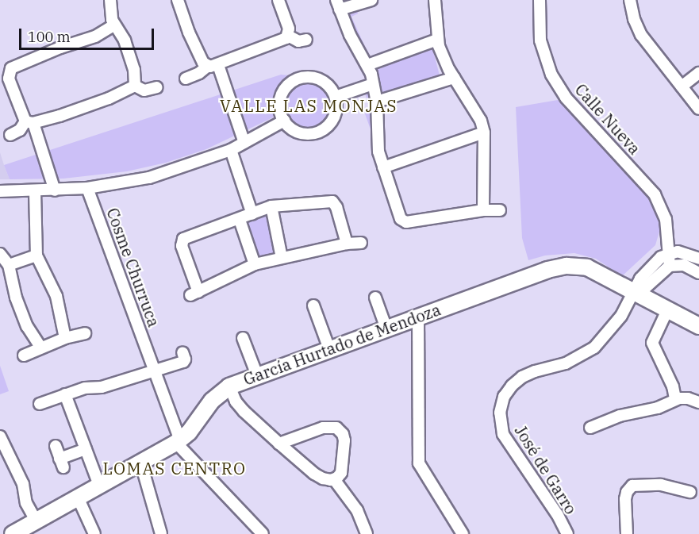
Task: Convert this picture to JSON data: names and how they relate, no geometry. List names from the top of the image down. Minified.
{"streets":{"street":["Calle Nueva","Cosme Churruca","García Hurtado de Mendoza","José de Garro"]},"crossings":[["Calle Nueva","José de Garro"],["Cosme Churruca","García Hurtado de Mendoza"],["García Hurtado de Mendoza","José de Garro"]],"districts":["VALLE LAS MONJAS","LOMAS CENTRO"],"scale_bar":"100 m"}
